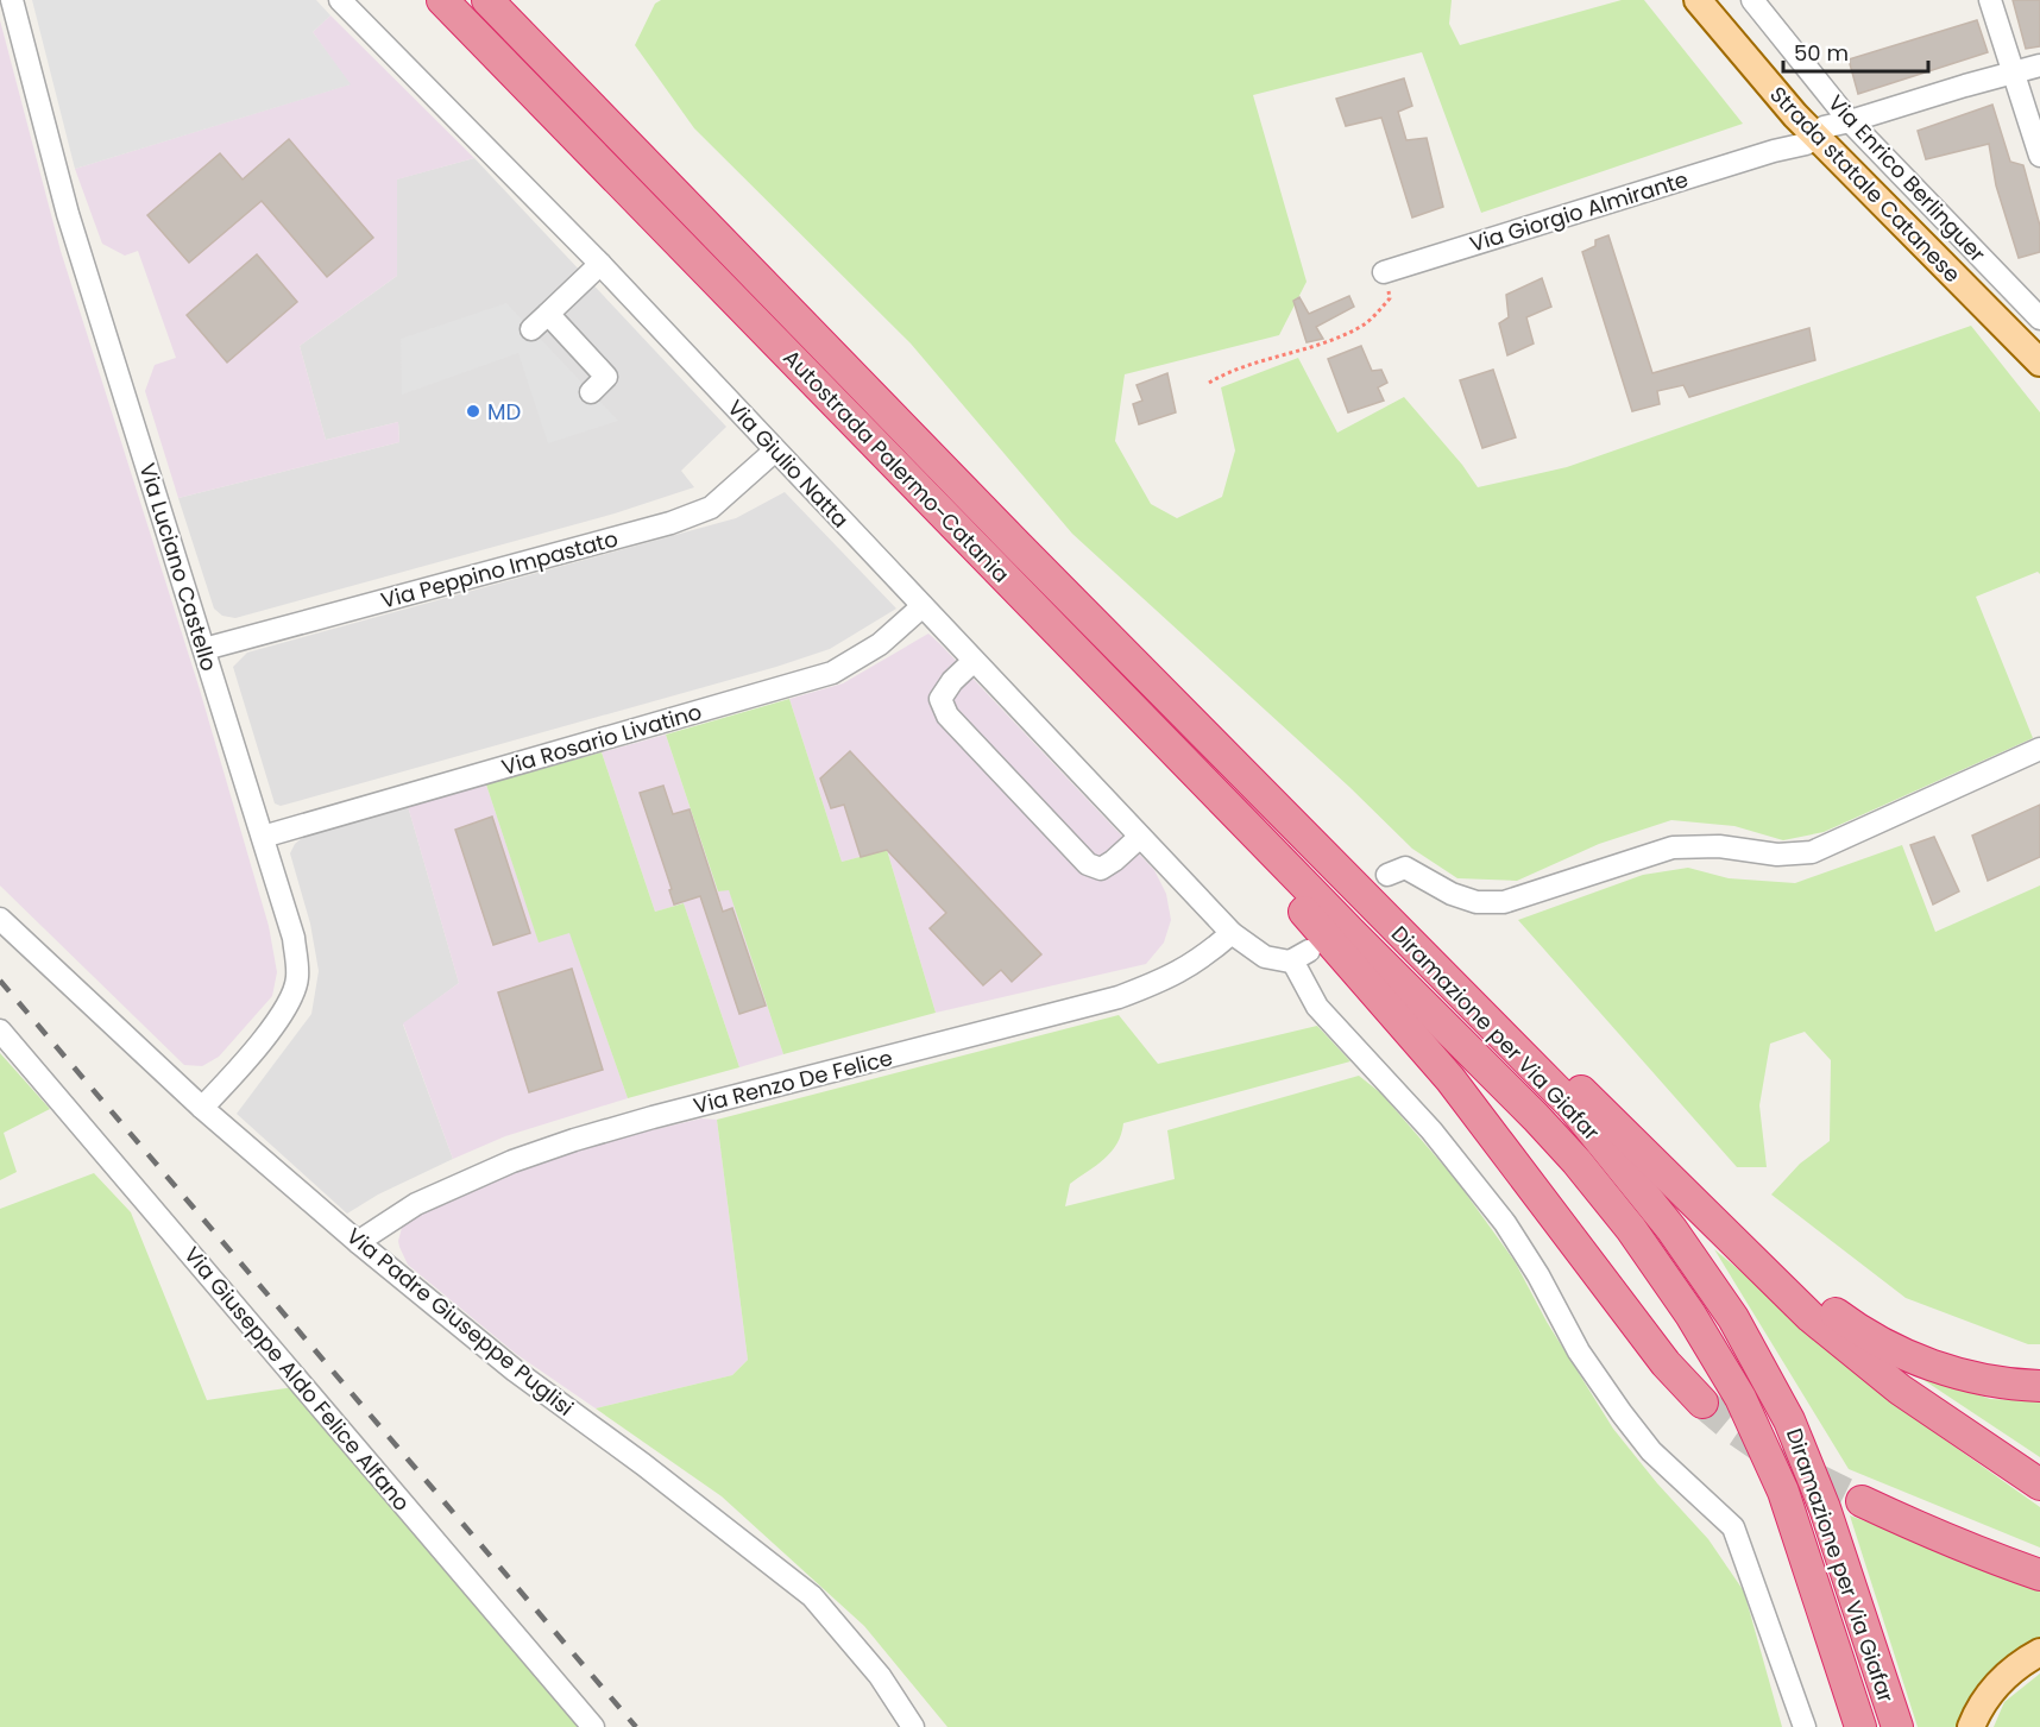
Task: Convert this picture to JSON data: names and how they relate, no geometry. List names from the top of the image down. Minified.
{"streets":{"highway":["Autostrada Palermo-Catania","Diramazione per Via Giafar"],"main road":["Strada statale Catanese"],"street":["Via Enrico Berlinguer","Via Giorgio Almirante","Via Giulio Natta","Via Luciano Castello","Via Peppino Impastato","Via Rosario Livatino","Via Renzo De Felice","Via Padre Giuseppe Puglisi","Via Giuseppe Aldo Felice Alfano"]},"crossings":[["Via Giulio Natta","Via Peppino Impastato"],["Via Giulio Natta","Via Rosario Livatino"],["Via Giulio Natta","Via Renzo De Felice"],["Autostrada Palermo-Catania","Diramazione per Via Giafar"],["Via Luciano Castello","Via Peppino Impastato"],["Via Luciano Castello","Via Rosario Livatino"],["Via Luciano Castello","Via Padre Giuseppe Puglisi"],["Via Renzo De Felice","Via Padre Giuseppe Puglisi"]],"places":["MD"],"scale_bar":"50 m"}
